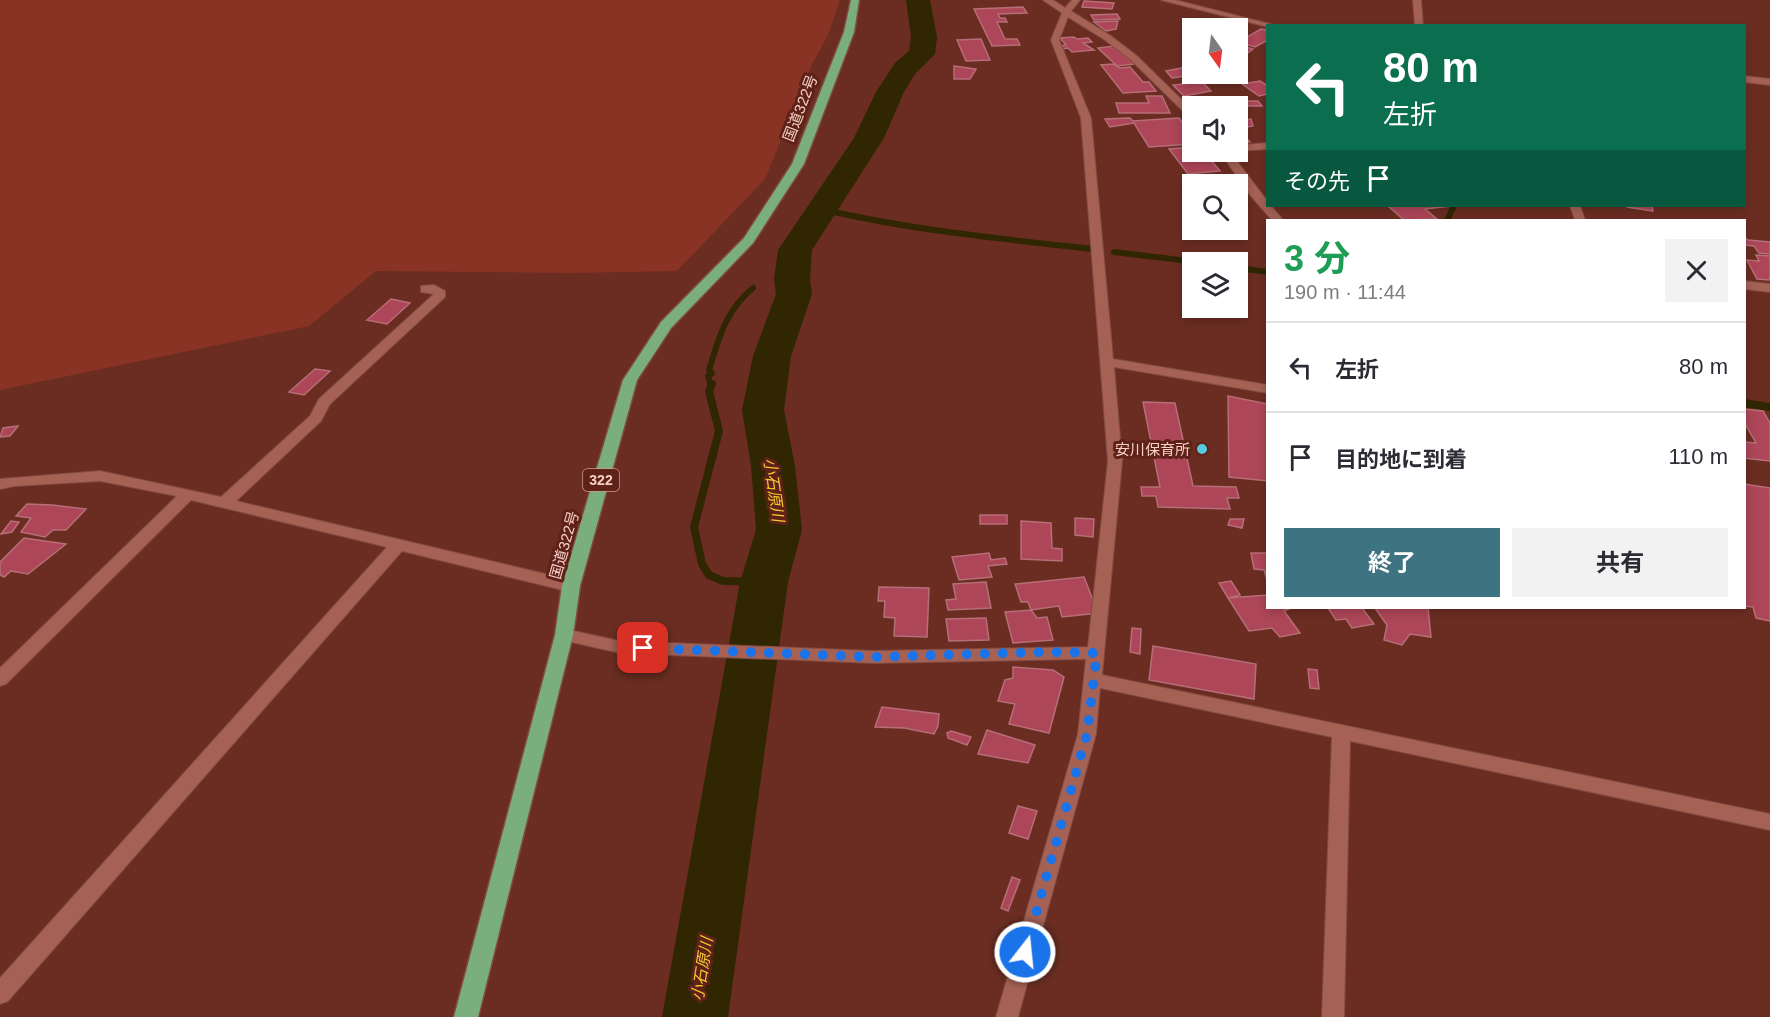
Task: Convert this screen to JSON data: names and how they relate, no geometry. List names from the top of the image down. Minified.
{"streets":{"highway":["国道322号","322"]},"water":["小石原川"],"places":["安川保育所"],"north":"bottom","page":{"turn":["80 m","左折"],"then":"その先","heading":["3 分","190 m · 11:44"],"list":[{"name":"左折","value":"80 m"},{"name":"目的地に到着","value":"110 m"}],"buttons":["終了","共有"]}}
